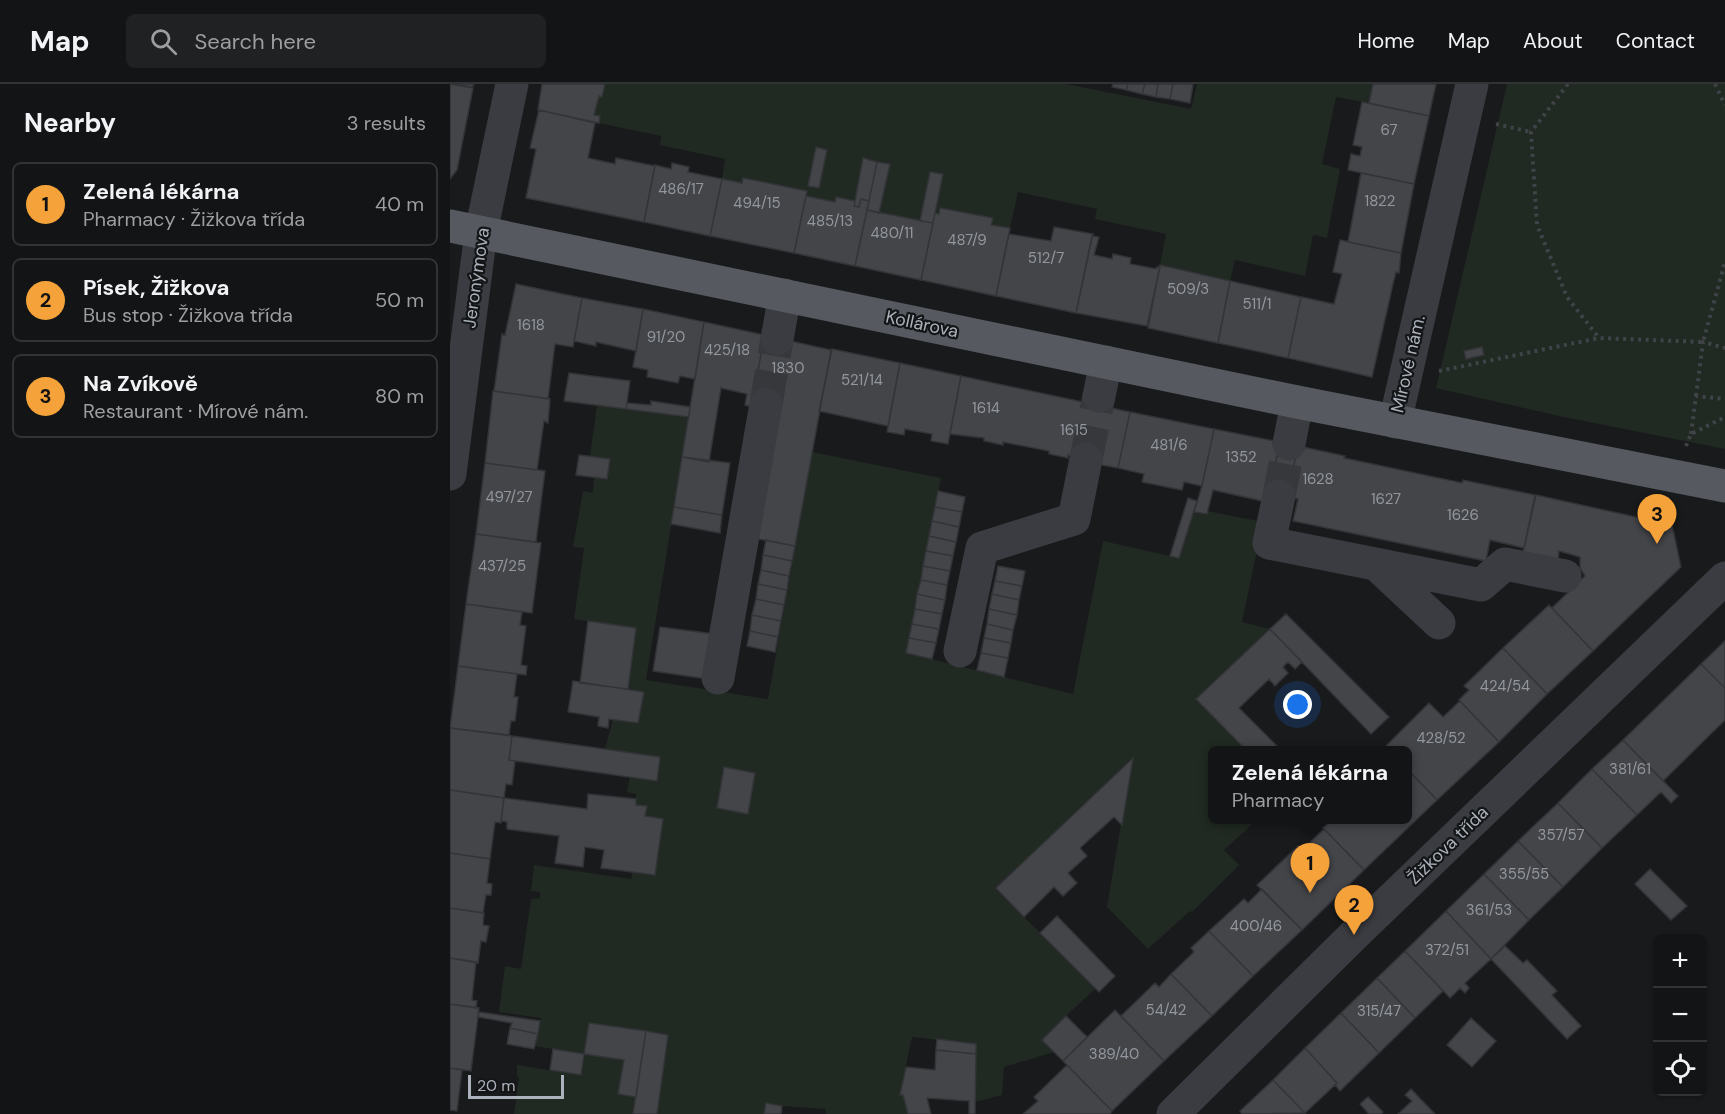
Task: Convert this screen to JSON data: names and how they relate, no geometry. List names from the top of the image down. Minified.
{"streets":{"main road":["Kollárova","Mírové nám."],"street":["Jeronýmova","Žižkova třída"]},"crossings":[["Jeronýmova","Kollárova"],["Kollárova","Mírové nám."]],"house_numbers":["67","486/17","1822","494/15","485/13","480/11","487/9","512/7","509/3","511/1","1618","91/20","425/18","1830","521/14","1614","1615","481/6","1352","1628","497/27","1627","1626","437/25","424/54","428/52","381/61","357/57","355/55","361/53","400/46","372/51","54/42","315/47","389/40"],"scale_bar":"20 m","page":{"header":"Map","search":"Search here","nav":["Home","Map","About","Contact"],"heading":["Nearby","3 results"],"list":[{"mark":"1","name":"Zelená lékárna","note":"Pharmacy · Žižkova třída","value":"40 m"},{"mark":"2","name":"Písek, Žižkova","note":"Bus stop · Žižkova třída","value":"50 m"},{"mark":"3","name":"Na Zvíkově","note":"Restaurant · Mírové nám.","value":"80 m"}],"pins":["3","1","2"],"popup":["Zelená lékárna","Pharmacy"],"map_buttons":["+","−"],"scale":"20 m"}}
